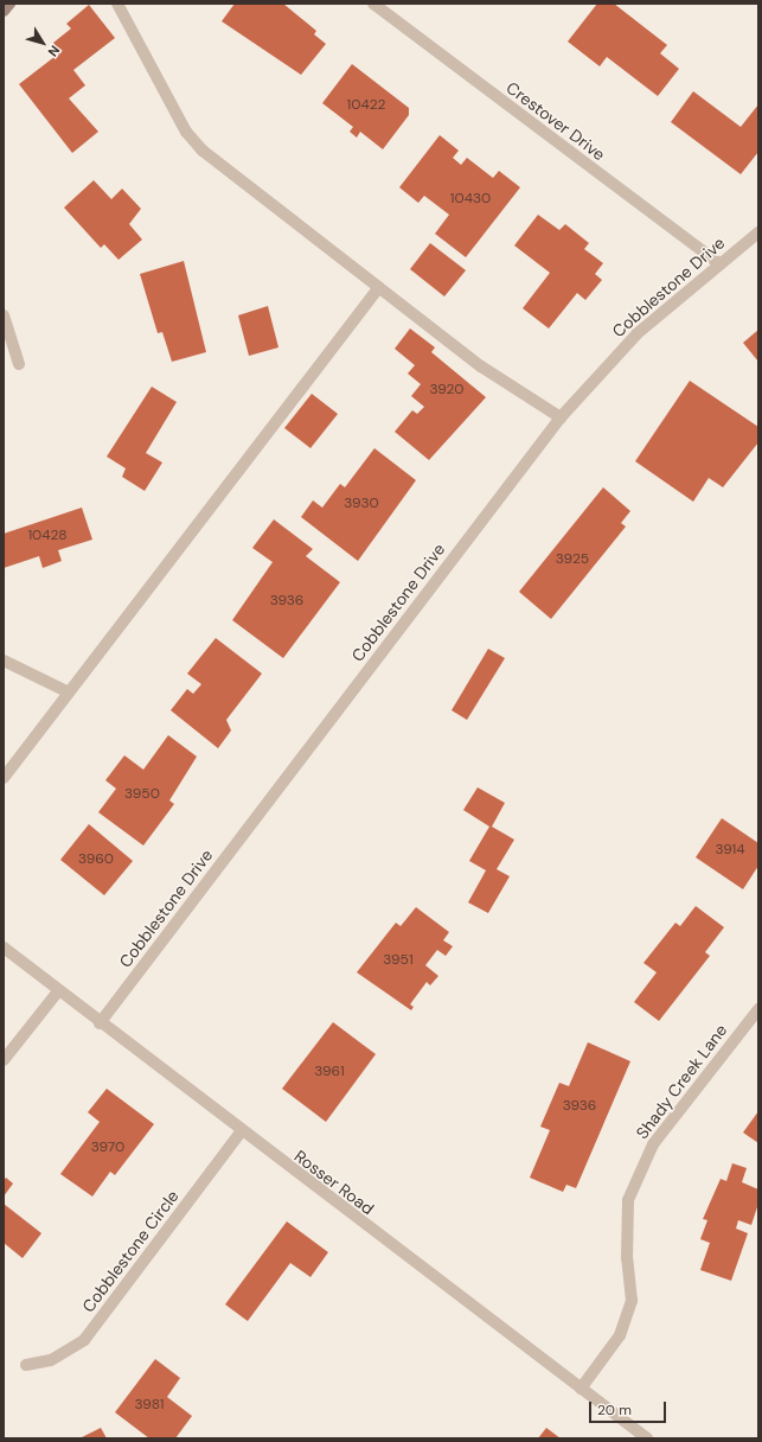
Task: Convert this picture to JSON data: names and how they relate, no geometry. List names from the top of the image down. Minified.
{"streets":{"street":["Crestover Drive","Cobblestone Drive","Shady Creek Lane","Rosser Road","Cobblestone Circle"]},"crossings":[["Crestover Drive","Cobblestone Drive"],["Cobblestone Drive","Rosser Road"],["Shady Creek Lane","Rosser Road"],["Rosser Road","Cobblestone Circle"]],"house_numbers":["10422","10430","3920","3930","10428","3925","3936","3950","3914","3960","3951","3961","3936","3970","3981"],"scale_bar":"20 m","north":"bottom right"}
